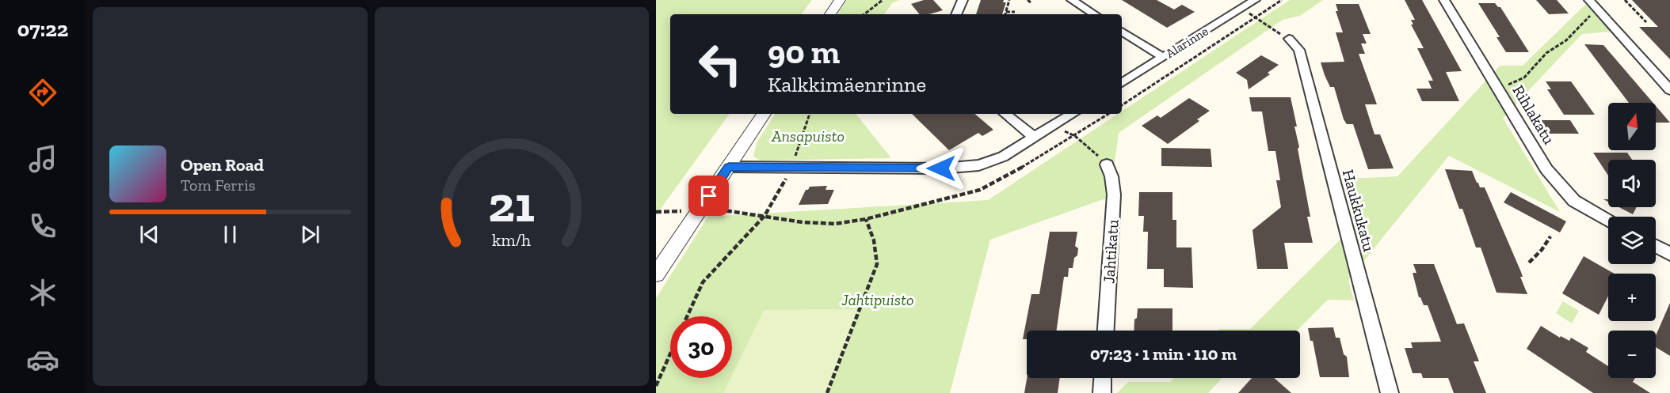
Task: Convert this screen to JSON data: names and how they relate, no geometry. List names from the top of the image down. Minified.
{"streets":{"street":["Alarinne","Rihlakatu","Haukkukatu","Jahtikatu"]},"parks":["Ansapuisto","Jahtipuisto"],"north":"top","page":{"tabs":"07:22","turn":["90 m","Kalkkimäenrinne"],"map_buttons":["+","−"],"song":["Open Road","Tom Ferris"],"limit":"30","trip":"07:23 · 1 min · 110 m","gauge":["21","km/h"]}}
